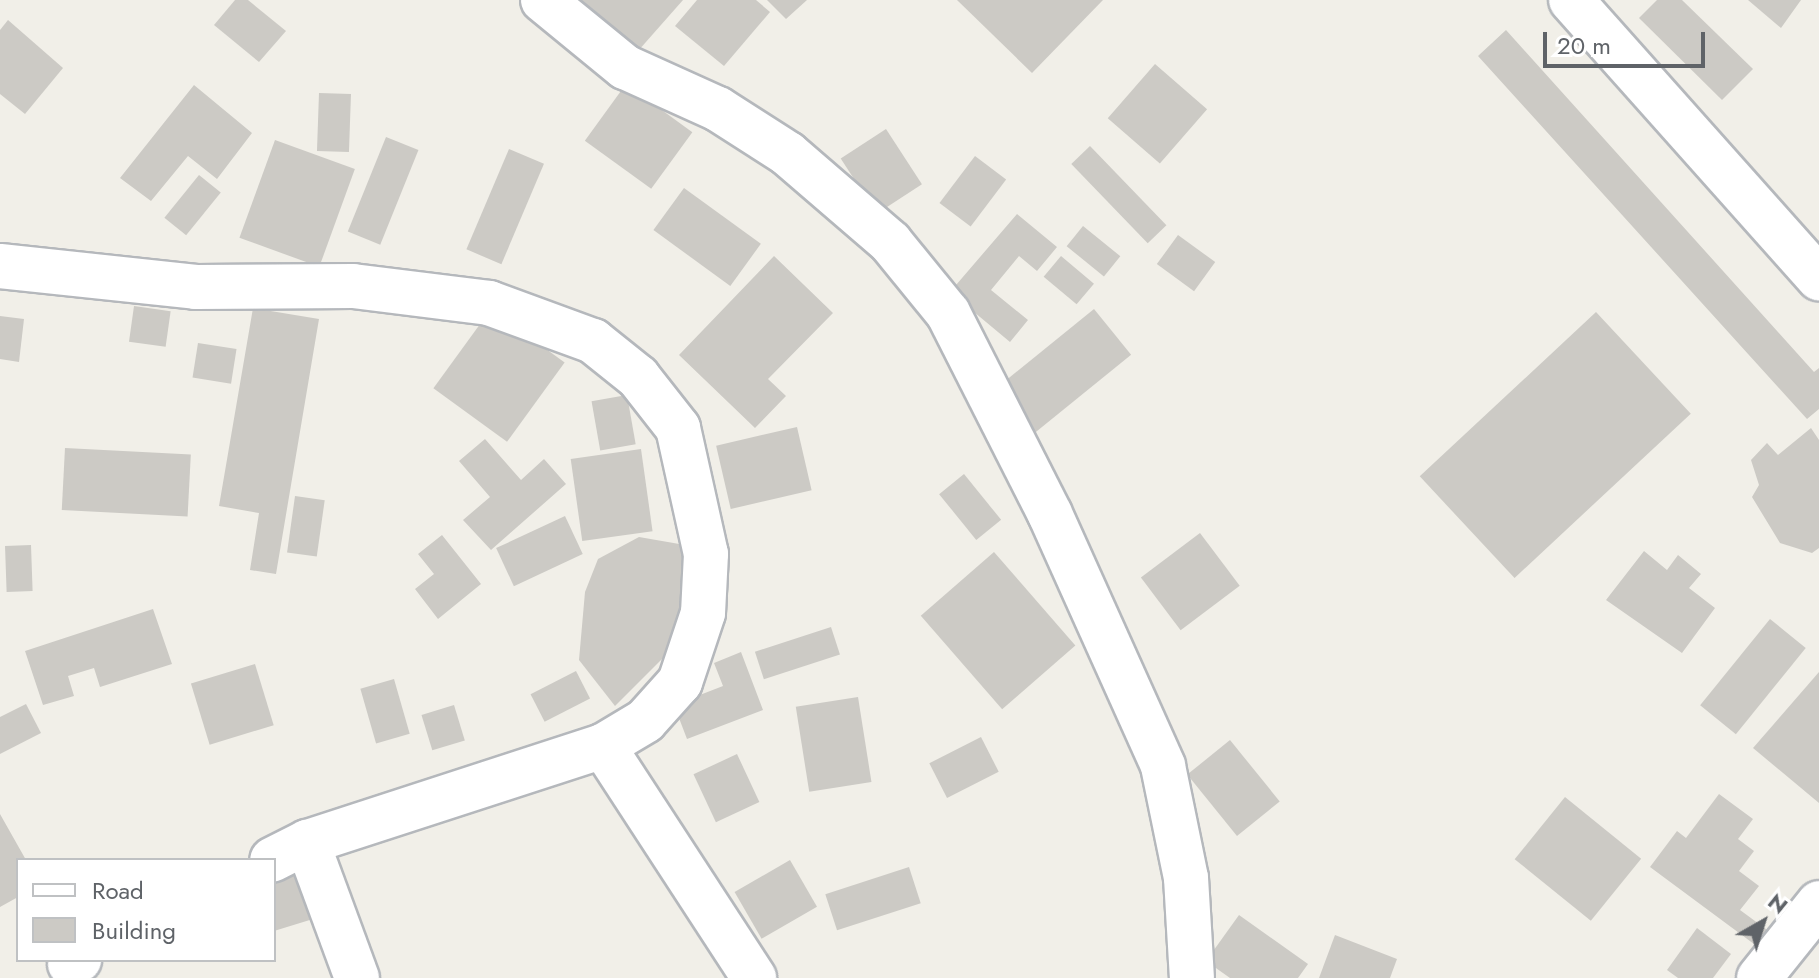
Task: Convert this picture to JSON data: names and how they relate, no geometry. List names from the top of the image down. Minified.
{"legend":["Road","Building"],"scale_bar":"20 m","north":"top right"}
